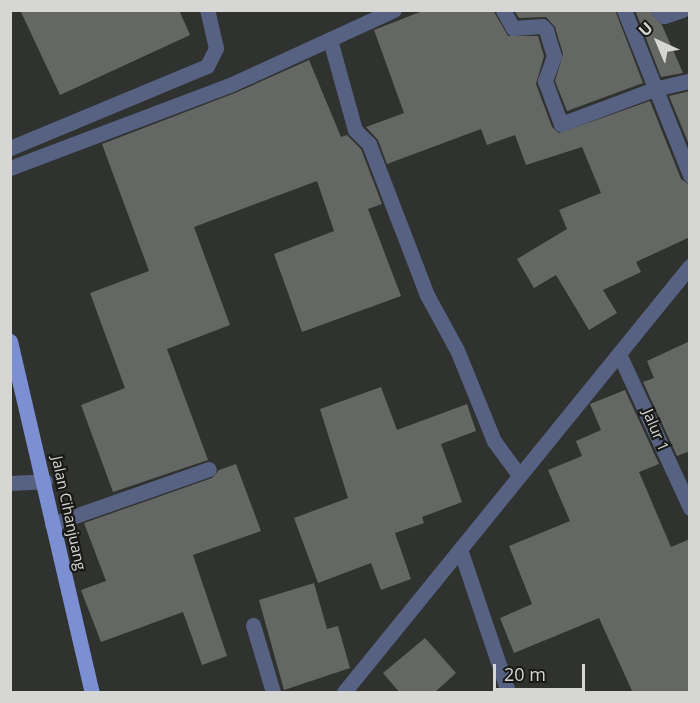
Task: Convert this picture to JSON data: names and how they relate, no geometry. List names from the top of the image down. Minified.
{"streets":{"main road":["Jalan Cihanjuang"],"street":["Jalur 1"]},"scale_bar":"20 m","north":"top left"}
